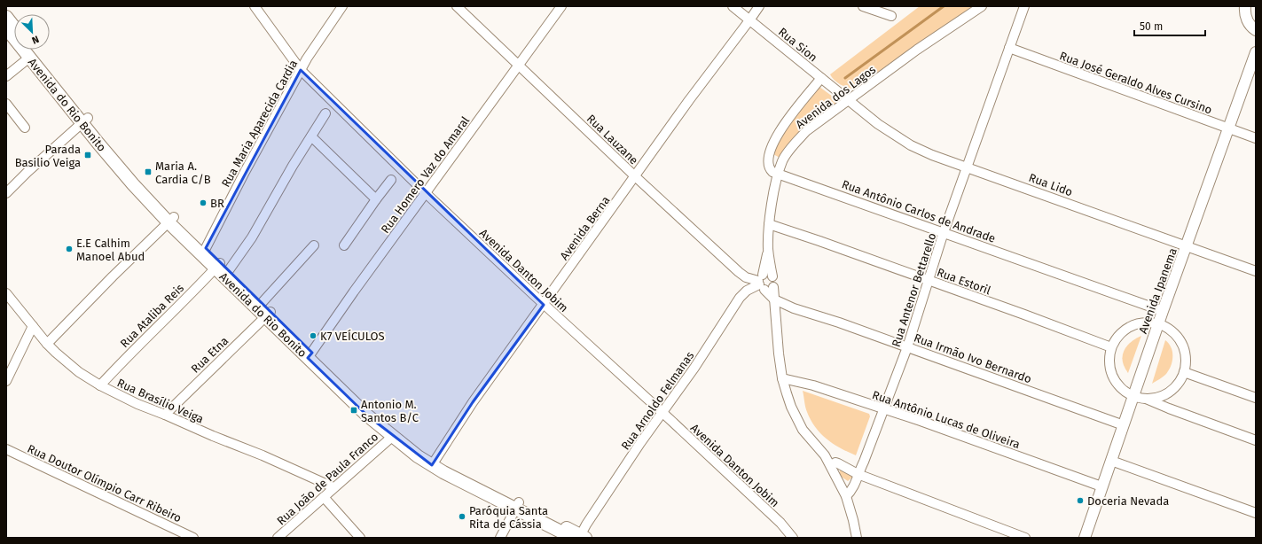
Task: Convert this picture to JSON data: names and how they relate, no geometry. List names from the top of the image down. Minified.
{"streets":{"main road":["Avenida do Rio Bonito"],"street":["Rua Sion","Rua José Geraldo Alves Cursino","Avenida dos Lagos","Rua Maria Aparecida Cardia","Rua Lauzane","Rua Homero Vaz do Amaral","Rua Lido","Rua Antônio Carlos de Andrade","Avenida Berna","Avenida Danton Jobim","Rua Estoril","Rua Antenor Bettarello","Avenida Ipanema","Rua Ataliba Reis","Rua Etna","Rua Irmão Ivo Bernardo","Rua Brasílio Veiga","Rua Arnoldo Felmanas","Rua Antônio Lucas de Oliveira","Rua João de Paula Franco","Rua Doutor Olímpio Carr Ribeiro"]},"crossings":[["Rua Sion","Avenida dos Lagos"],["Rua Sion","Rua Lido"],["Rua Sion","Avenida Berna"],["Rua José Geraldo Alves Cursino","Rua Antenor Bettarello"],["Rua José Geraldo Alves Cursino","Avenida Ipanema"],["Avenida dos Lagos","Rua Lauzane"],["Avenida dos Lagos","Rua Lido"],["Avenida dos Lagos","Rua Antônio Carlos de Andrade"],["Avenida dos Lagos","Rua Estoril"],["Avenida dos Lagos","Rua Arnoldo Felmanas"],["Avenida do Rio Bonito","Rua Maria Aparecida Cardia"],["Avenida do Rio Bonito","Rua Homero Vaz do Amaral"],["Avenida do Rio Bonito","Avenida Berna"],["Avenida do Rio Bonito","Rua Ataliba Reis"],["Avenida do Rio Bonito","Rua Etna"],["Avenida do Rio Bonito","Rua Arnoldo Felmanas"],["Avenida do Rio Bonito","Rua João de Paula Franco"],["Rua Maria Aparecida Cardia","Avenida Danton Jobim"],["Rua Lauzane","Rua Homero Vaz do Amaral"],["Rua Lauzane","Avenida Berna"],["Rua Lauzane","Rua Arnoldo Felmanas"],["Rua Homero Vaz do Amaral","Avenida Danton Jobim"],["Rua Lido","Rua Antenor Bettarello"],["Rua Lido","Avenida Ipanema"],["Rua Antônio Carlos de Andrade","Rua Antenor Bettarello"],["Rua Antônio Carlos de Andrade","Avenida Ipanema"],["Avenida Berna","Avenida Danton Jobim"],["Avenida Danton Jobim","Rua Arnoldo Felmanas"],["Rua Estoril","Rua Antenor Bettarello"],["Rua Antenor Bettarello","Rua Irmão Ivo Bernardo"],["Rua Antenor Bettarello","Rua Antônio Lucas de Oliveira"],["Avenida Ipanema","Rua Irmão Ivo Bernardo"],["Avenida Ipanema","Rua Antônio Lucas de Oliveira"],["Rua Ataliba Reis","Rua Brasílio Veiga"],["Rua Etna","Rua Brasílio Veiga"],["Rua Brasílio Veiga","Rua João de Paula Franco"]],"places":{"transit":["Parada Basilio Veiga","Maria A. Cardia C/B","Antonio M. Santos B/C"],"other":["BR","E.E Calhim Manoel Abud","K7 VEÍCULOS","Doceria Nevada","Paróquia Santa Rita de Cássia"]},"scale_bar":"50 m","north":"bottom right"}
